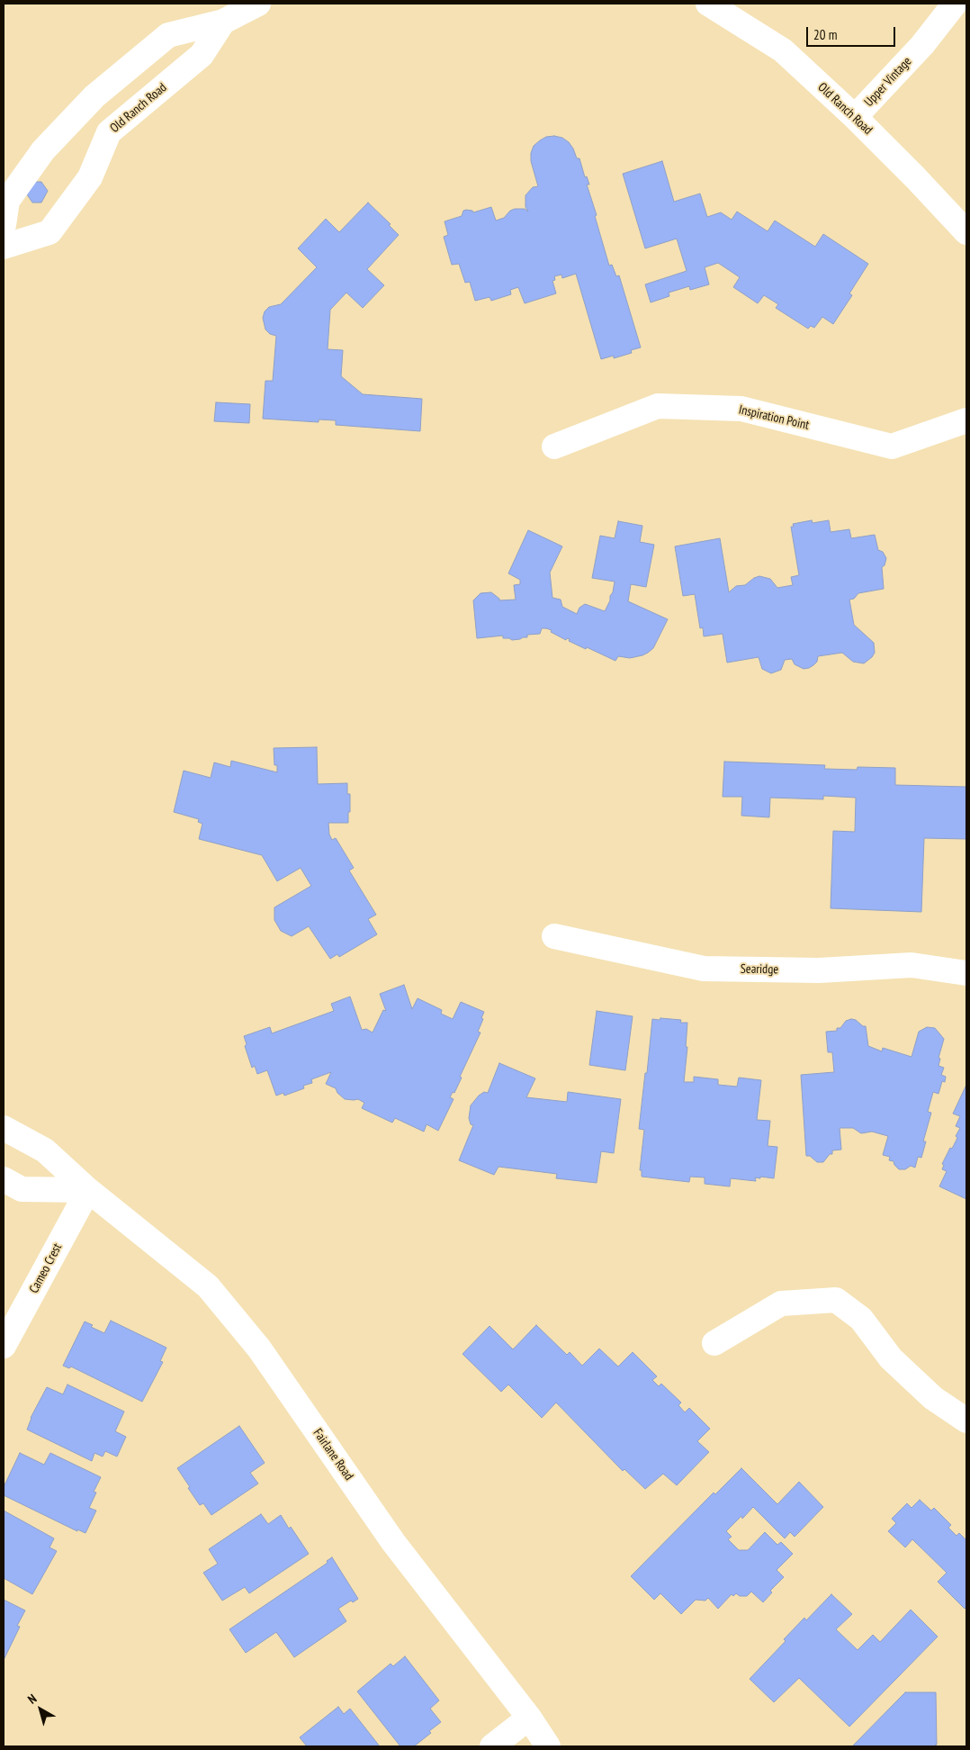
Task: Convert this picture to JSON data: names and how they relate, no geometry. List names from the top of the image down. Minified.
{"streets":{"street":["Upper Vintage","Old Ranch Road","Inspiration Point","Searidge","Cameo Crest","Fairlane Road"]},"crossings":[["Upper Vintage","Old Ranch Road"],["Cameo Crest","Fairlane Road"]],"scale_bar":"20 m","north":"top left"}
